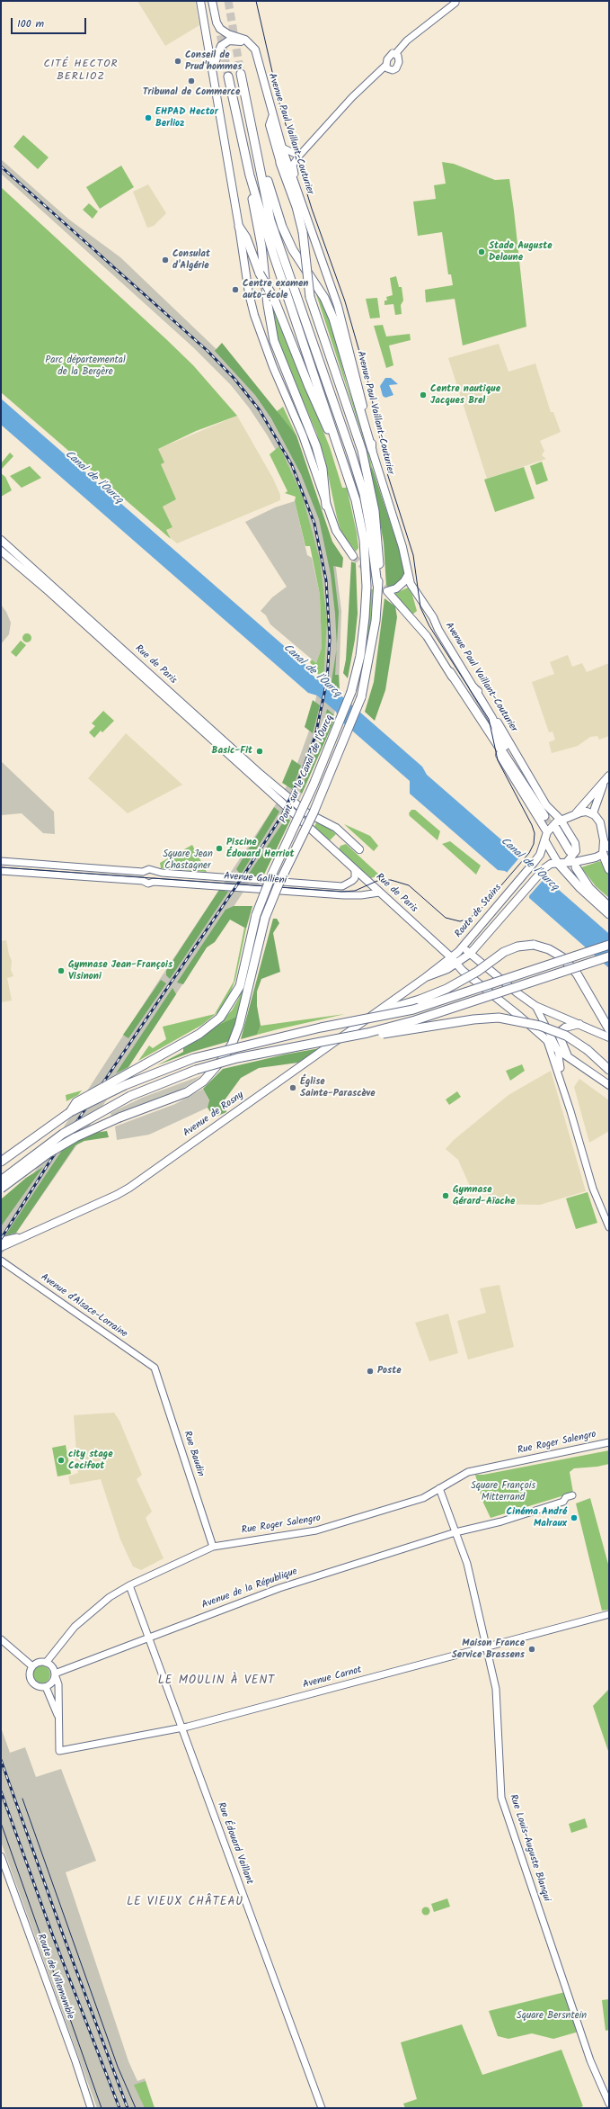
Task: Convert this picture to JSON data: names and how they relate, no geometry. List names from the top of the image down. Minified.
{"streets":{"highway":["Pont sur le Canal de l'Ourcq"],"main road":["Avenue Paul Vaillant-Couturier","Rue de Paris","Route de Stains","Avenue de Rosny"],"street":["Avenue Gallieni","Avenue d'Alsace-Lorraine","Rue Roger Salengro","Rue Baudin","Avenue de la République","Avenue Carnot","Rue Édouard Vaillant","Rue Louis-Auguste Blanqui","Route de Villemomble"]},"crossings":[["Rue de Paris","Avenue Gallieni"],["Rue de Paris","Route de Stains"],["Rue de Paris","Avenue de Rosny"],["Route de Stains","Avenue de Rosny"],["Avenue d'Alsace-Lorraine","Rue Baudin"],["Rue Roger Salengro","Rue Baudin"],["Rue Roger Salengro","Avenue de la République"],["Rue Roger Salengro","Rue Édouard Vaillant"],["Rue Roger Salengro","Rue Louis-Auguste Blanqui"],["Avenue de la République","Rue Édouard Vaillant"],["Avenue de la République","Rue Louis-Auguste Blanqui"],["Avenue Carnot","Rue Édouard Vaillant"],["Avenue Carnot","Rue Louis-Auguste Blanqui"]],"districts":["CITÉ HECTOR BERLIOZ","LE MOULIN À VENT","LE VIEUX CHÂTEAU"],"water":["Canal de l'Ourcq"],"parks":["Parc départemental de la Bergère","Square Jean Chastagner","Square François Mitterrand","Square Bersntein"],"places":["Conseil de Prud'hommes","Tribunal de Commerce","EHPAD Hector Berlioz","Stade Auguste Delaune","Consulat d'Algérie","Centre examen auto-école","Centre nautique Jacques Brel","Basic-Fit","Piscine Édouard Herriot","Gymnase Jean-François Visinoni","Église Sainte-Parascève","Gymnase Gérard-Aïache","Poste","city stage Cecifoot","Cinéma André Malraux","Maison France Service Brassens"],"scale_bar":"100 m"}
